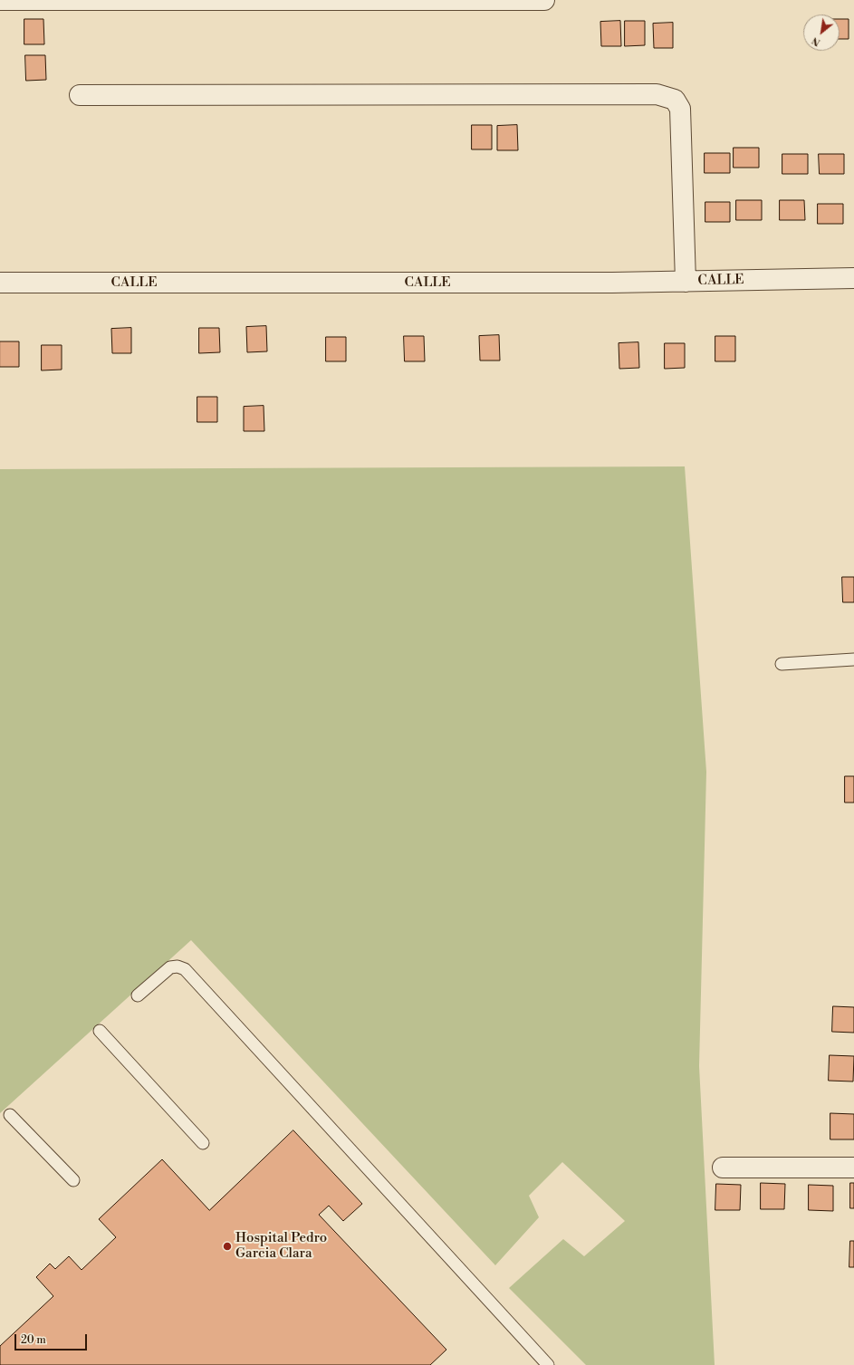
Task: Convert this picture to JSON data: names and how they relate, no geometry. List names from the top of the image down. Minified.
{"streets":{"street":["CALLE"]},"places":["Hospital Pedro Garcia Clara"],"scale_bar":"20 m","north":"bottom left"}
